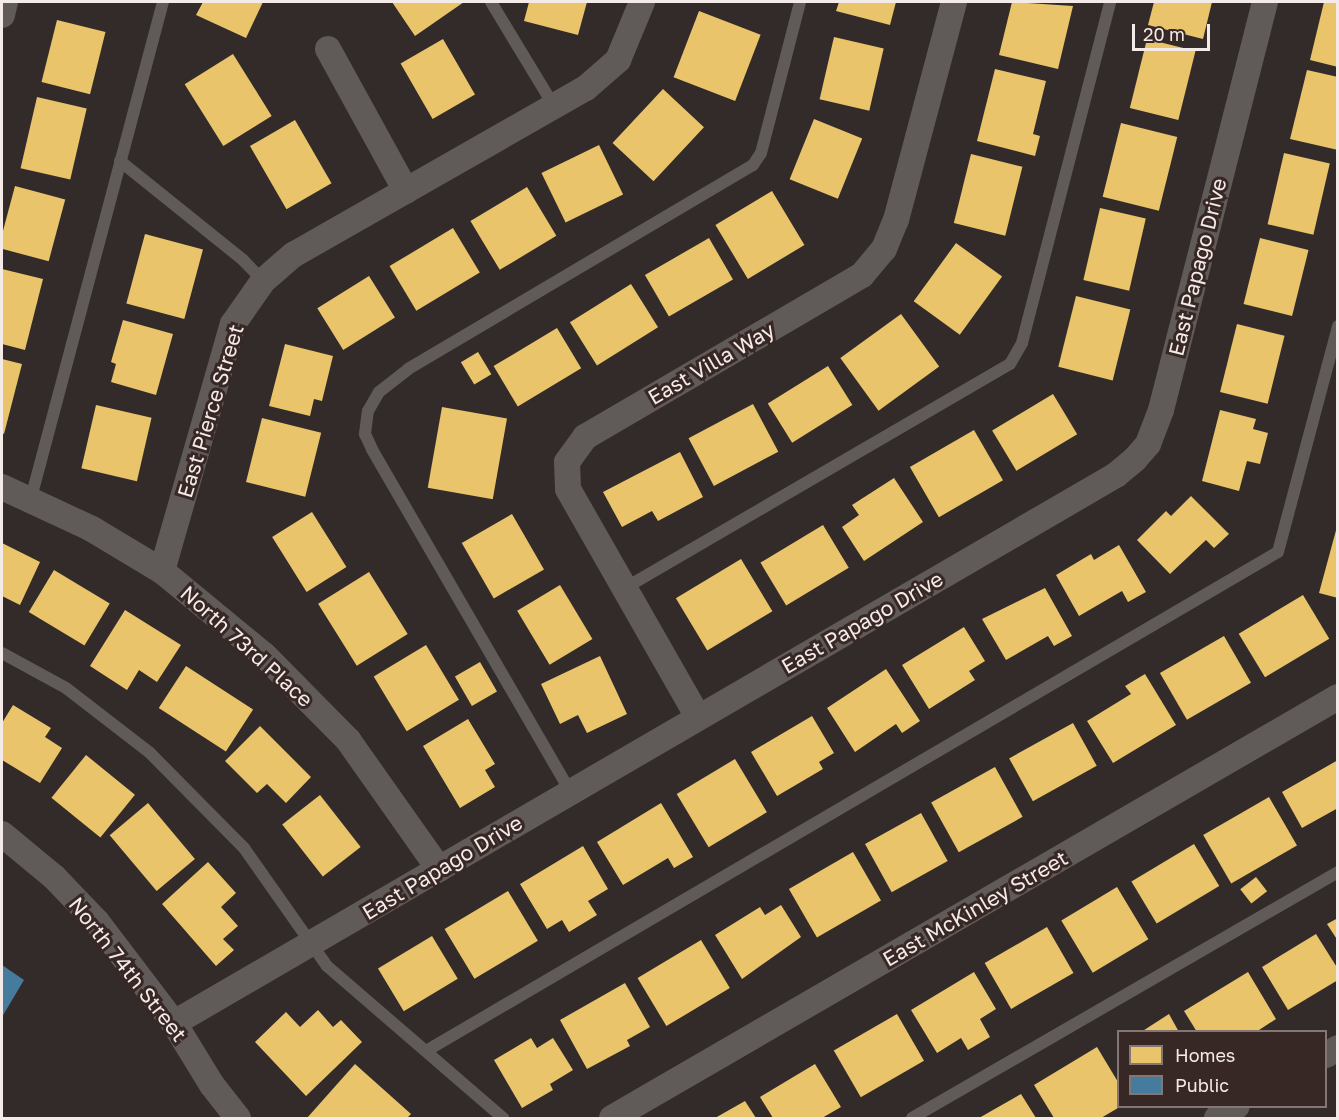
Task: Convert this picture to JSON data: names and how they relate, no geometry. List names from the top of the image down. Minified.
{"streets":{"street":["East Papago Drive","East Villa Way","East Pierce Street","North 73rd Place","East McKinley Street","North 74th Street"]},"crossings":[["East Papago Drive","East Villa Way"],["East Papago Drive","North 73rd Place"],["East Papago Drive","North 74th Street"],["East Pierce Street","North 73rd Place"]],"legend":["Homes","Public"],"scale_bar":"20 m"}
